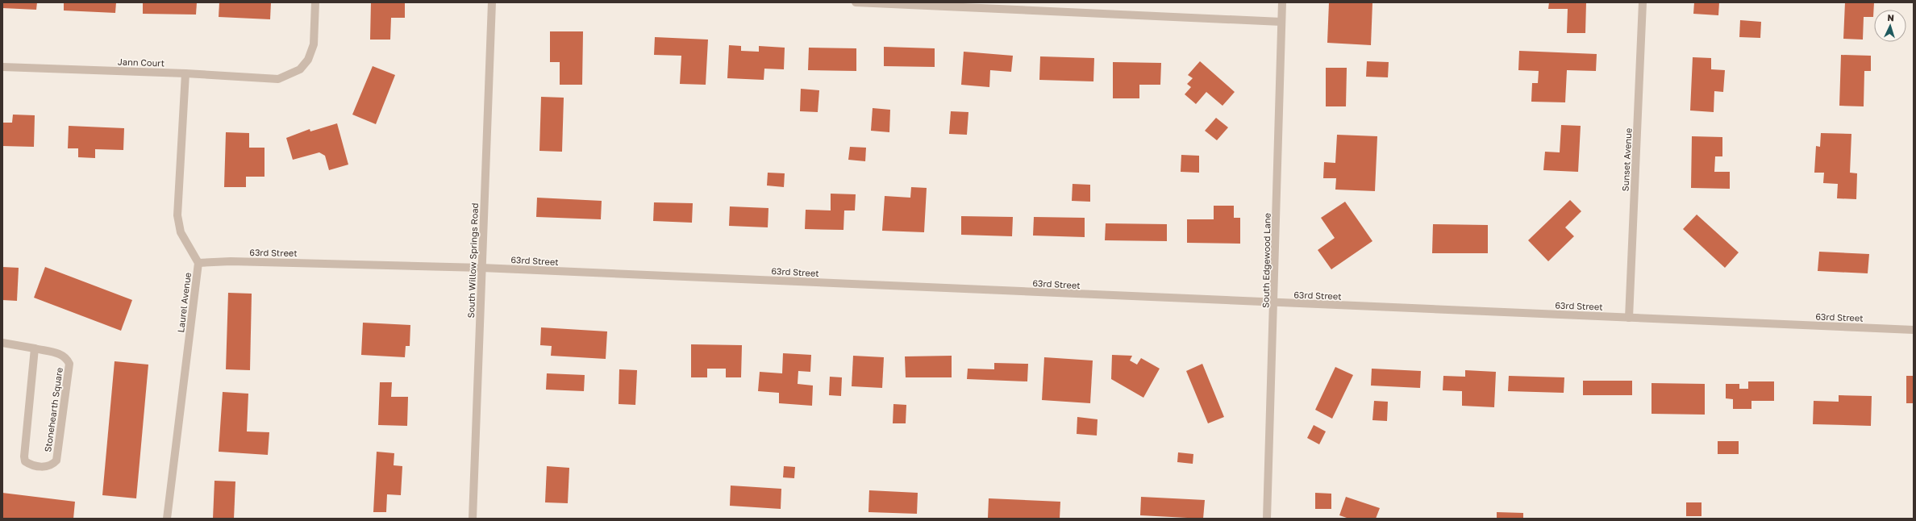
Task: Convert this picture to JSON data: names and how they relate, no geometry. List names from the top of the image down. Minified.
{"streets":{"street":["Jann Court","Sunset Avenue","63rd Street","South Willow Springs Road","South Edgewood Lane","Laurel Avenue","Stonehearth Square"]},"crossings":[["Jann Court","Laurel Avenue"],["Sunset Avenue","63rd Street"],["63rd Street","South Willow Springs Road"],["63rd Street","South Edgewood Lane"],["63rd Street","Laurel Avenue"]],"north":"top"}
